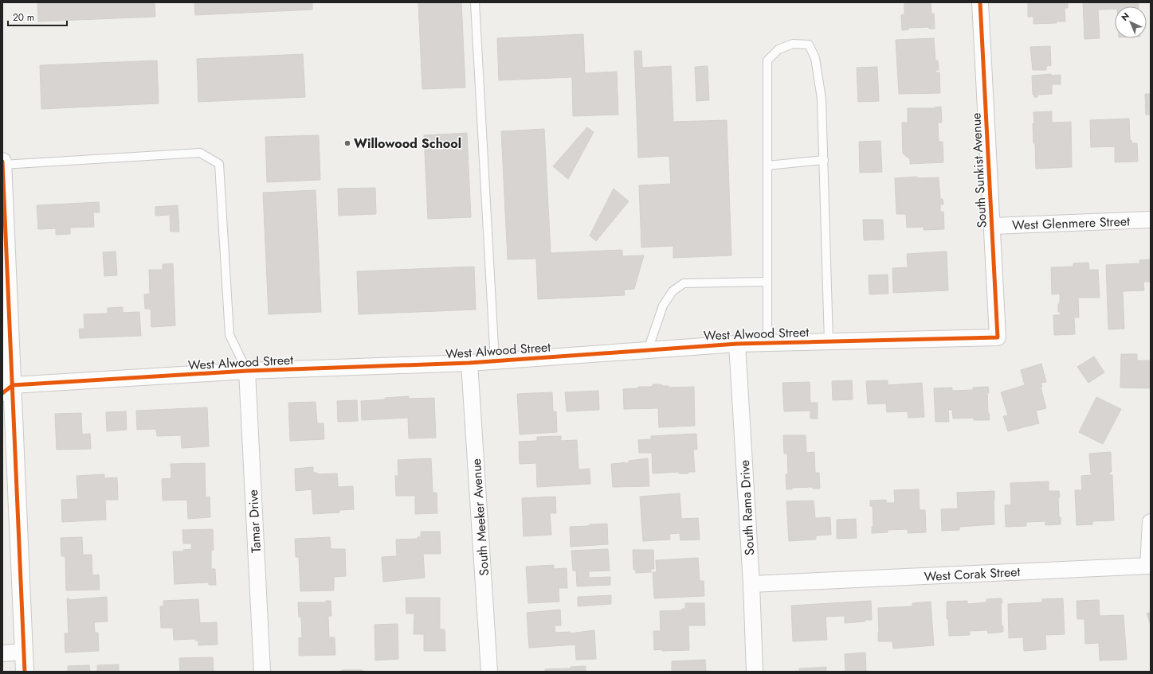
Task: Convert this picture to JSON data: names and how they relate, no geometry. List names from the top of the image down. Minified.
{"streets":{"street":["South Sunkist Avenue","West Glenmere Street","West Alwood Street","South Rama Drive","South Meeker Avenue","Tamar Drive","West Corak Street"]},"crossings":[["South Sunkist Avenue","West Glenmere Street"],["South Sunkist Avenue","West Alwood Street"],["West Alwood Street","South Rama Drive"],["West Alwood Street","South Meeker Avenue"],["West Alwood Street","Tamar Drive"],["South Rama Drive","West Corak Street"]],"places":["Willowood School"],"scale_bar":"20 m","north":"top left"}
